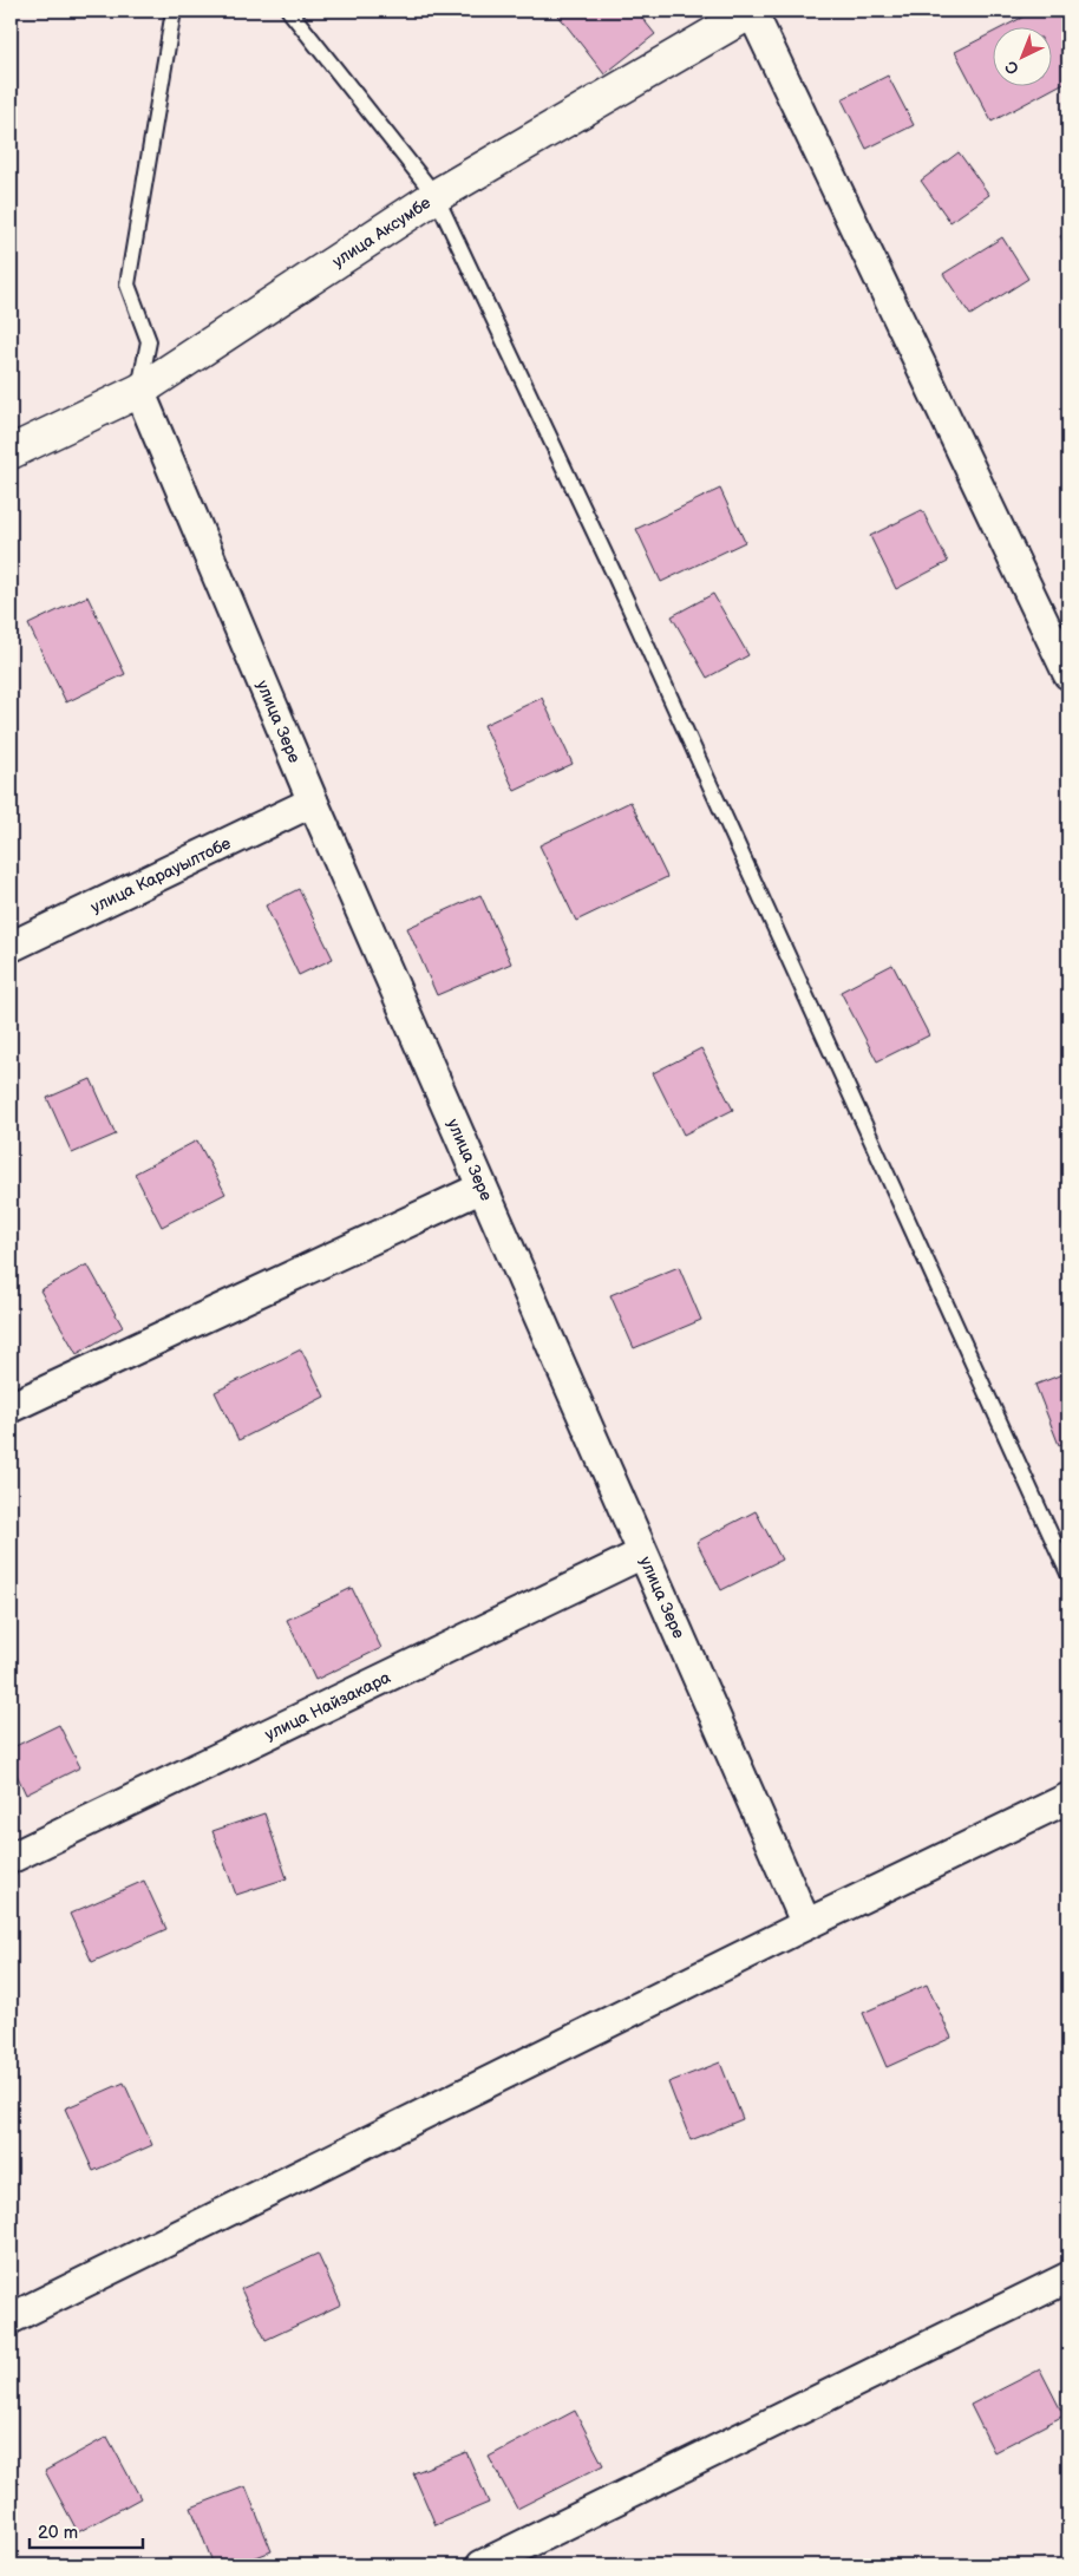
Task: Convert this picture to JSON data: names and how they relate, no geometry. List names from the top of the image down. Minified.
{"streets":{"main road":["улица Аксумбе"],"street":["улица Зере","улица Карауылтобе","улица Найзакара"]},"crossings":[["улица Аксумбе","улица Зере"],["улица Зере","улица Карауылтобе"],["улица Зере","улица Найзакара"]],"scale_bar":"20 m","north":"bottom left"}
